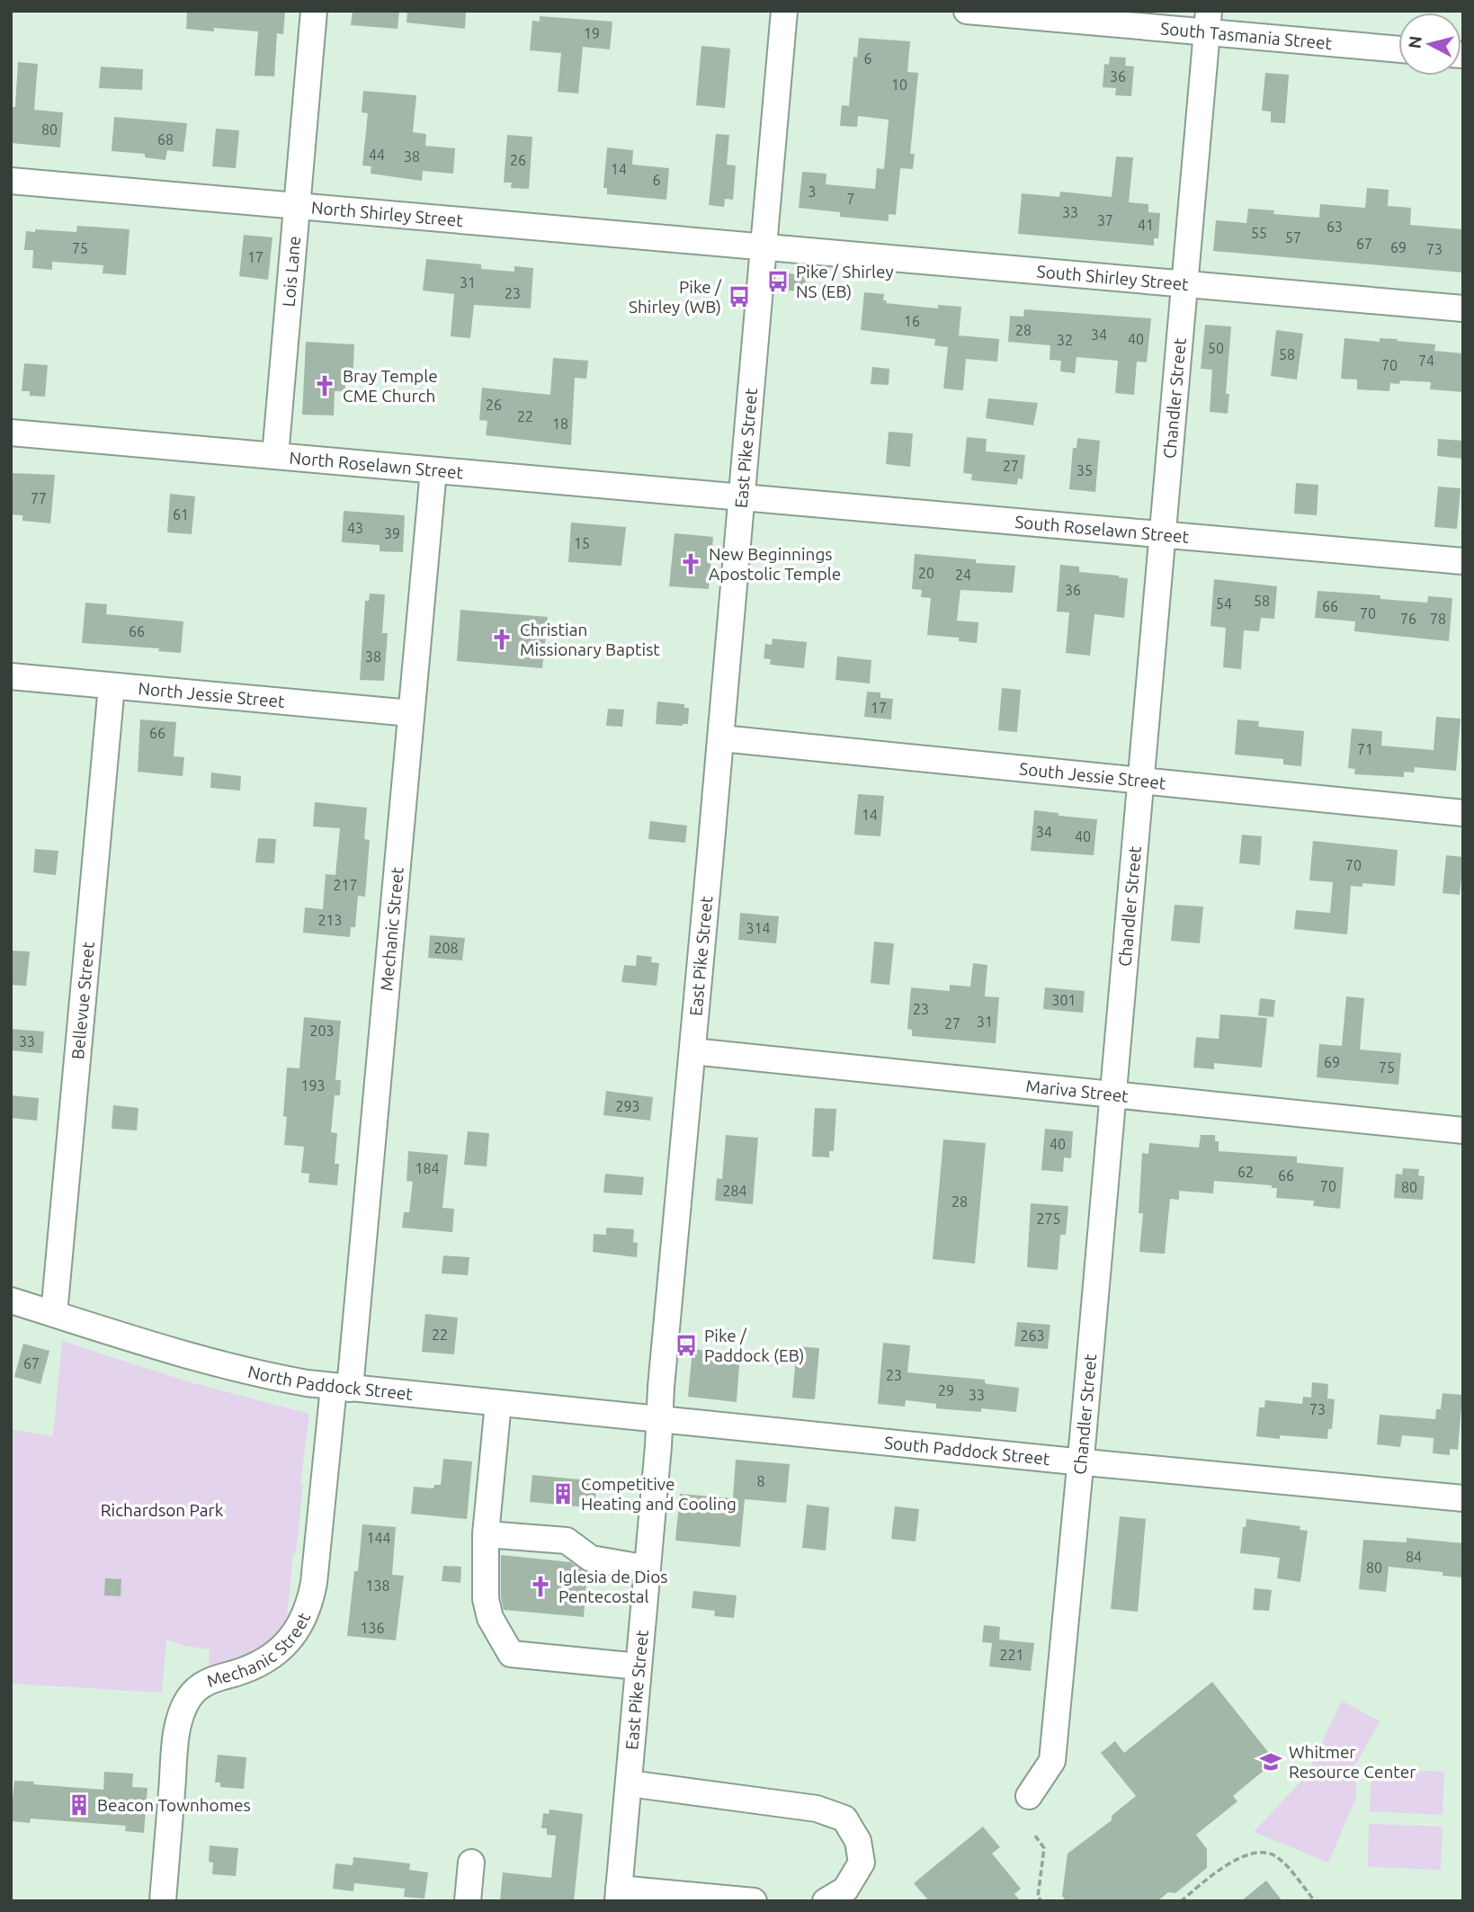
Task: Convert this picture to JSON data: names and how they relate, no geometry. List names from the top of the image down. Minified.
{"streets":{"street":["South Tasmania Street","North Shirley Street","Lois Lane","South Shirley Street","Chandler Street","East Pike Street","North Roselawn Street","South Roselawn Street","North Jessie Street","South Jessie Street","Mechanic Street","Bellevue Street","Mariva Street","North Paddock Street","South Paddock Street"]},"crossings":[["South Tasmania Street","Chandler Street"],["North Shirley Street","Lois Lane"],["North Shirley Street","South Shirley Street"],["North Shirley Street","East Pike Street"],["Lois Lane","North Roselawn Street"],["South Shirley Street","Chandler Street"],["South Shirley Street","East Pike Street"],["Chandler Street","South Roselawn Street"],["Chandler Street","South Jessie Street"],["Chandler Street","Mariva Street"],["Chandler Street","South Paddock Street"],["East Pike Street","North Roselawn Street"],["East Pike Street","South Roselawn Street"],["East Pike Street","South Jessie Street"],["East Pike Street","Mariva Street"],["East Pike Street","North Paddock Street"],["East Pike Street","South Paddock Street"],["North Roselawn Street","South Roselawn Street"],["North Roselawn Street","Mechanic Street"],["North Jessie Street","Mechanic Street"],["North Jessie Street","Bellevue Street"],["Mechanic Street","North Paddock Street"],["Bellevue Street","North Paddock Street"],["North Paddock Street","South Paddock Street"]],"parks":["Richardson Park"],"places":{"bus stop":["Pike / Shirley NS (EB)","Pike / Shirley (WB)","Pike / Paddock (EB)"],"church":["Bray Temple CME Church","New Beginnings Apostolic Temple","Christian Missionary Baptist","Iglesia de Dios Pentecostal"],"building":["Competitive Heating and Cooling","Beacon Townhomes"],"school or university":["Whitmer Resource Center"]},"house_numbers":["19","6","36","10","80","68","44","38","26","14","6","3","7","33","37","41","63","55","57","67","69","75","73","17","31","23","16","28","34","40","32","50","58","74","70","26","22","18","27","35","77","61","43","39","15","20","24","36","58","54","66","70","76","78","66","38","17","66","71","14","34","40","70","217","213","314","208","301","23","31","27","203","33","69","75","193","293","40","184","62","66","70","80","284","28","275","22","263","67","23","29","33","73","8","144","84","80","138","136","221"],"north":"left"}
